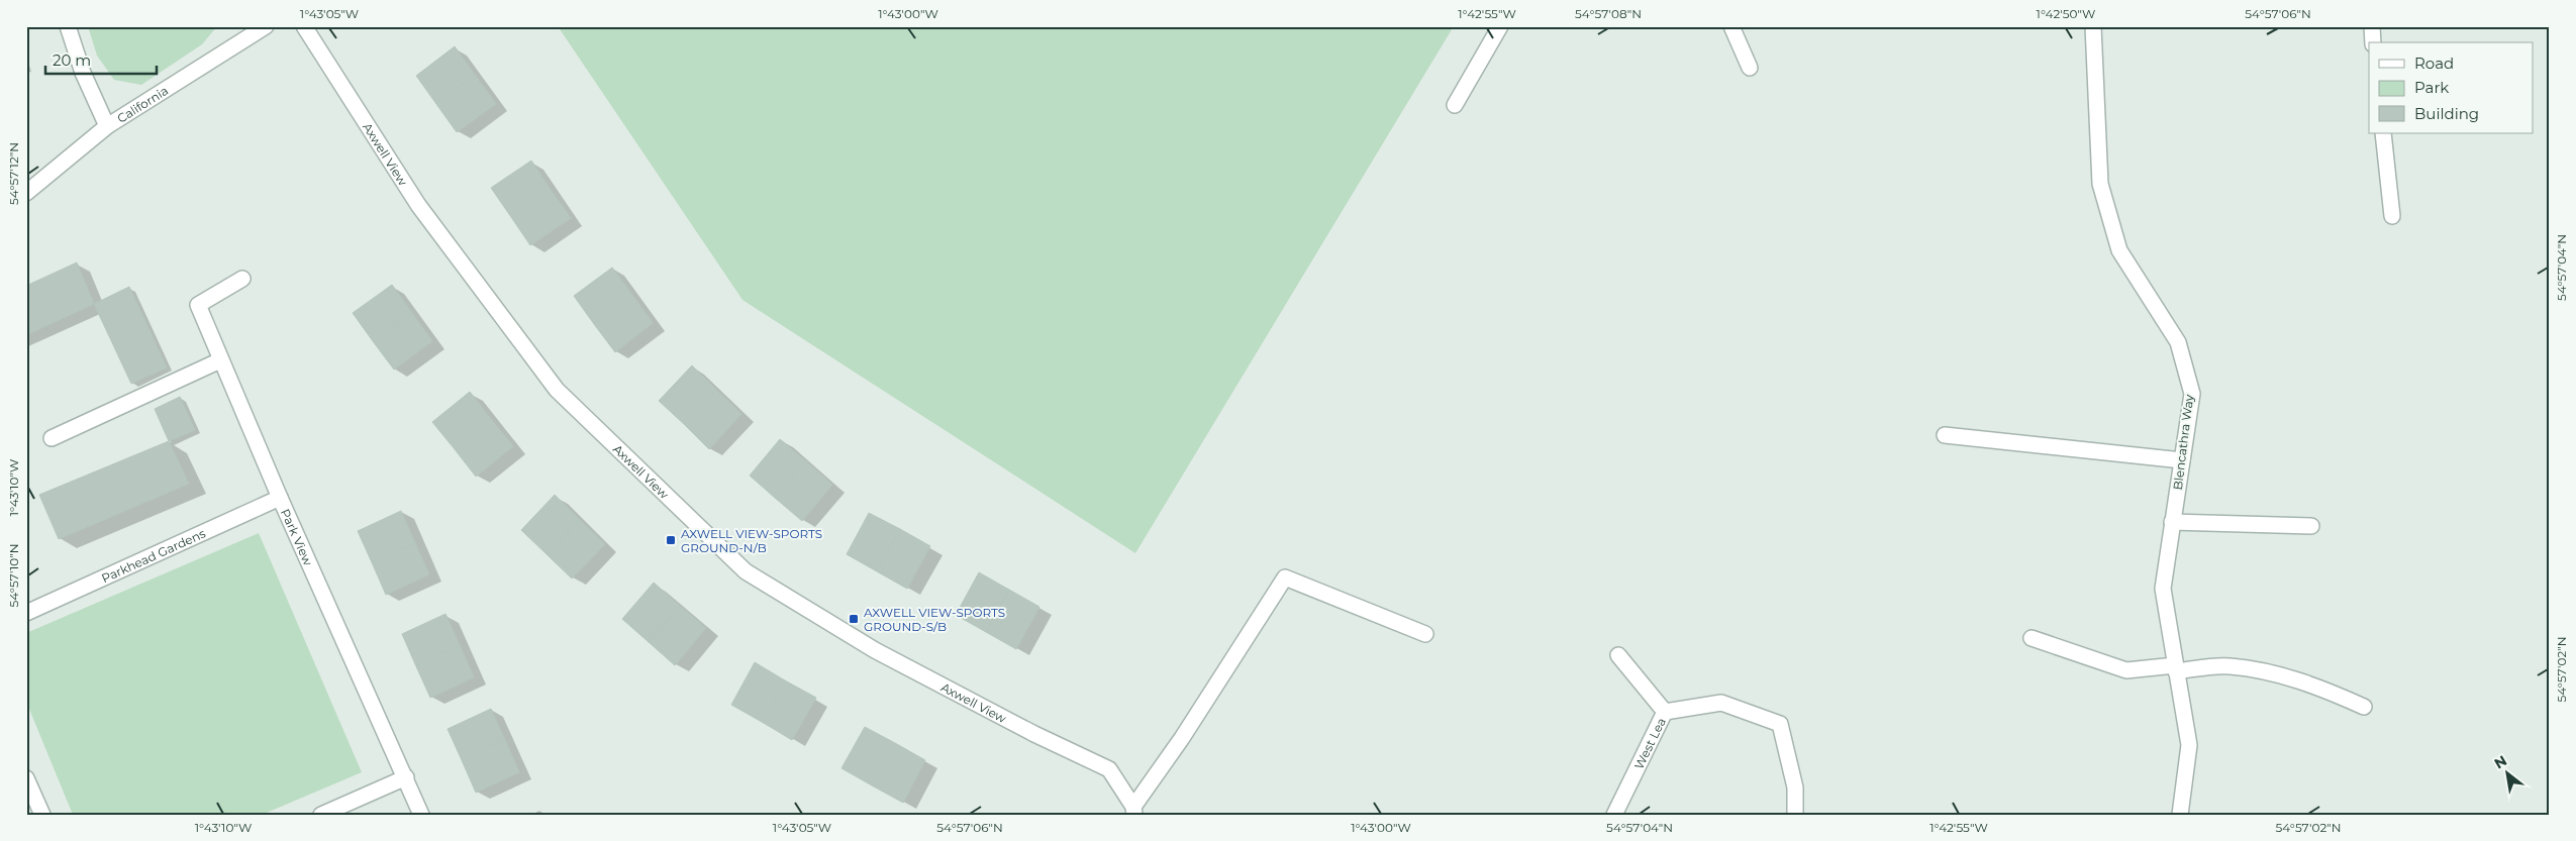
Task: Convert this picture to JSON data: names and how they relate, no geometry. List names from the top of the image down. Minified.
{"streets":{"street":["California","Axwell View","Blencathra Way","Park View","Parkhead Gardens","West Lea"]},"crossings":[["Park View","Parkhead Gardens"]],"places":{"transit":["AXWELL VIEW-SPORTS GROUND-N/B","AXWELL VIEW-SPORTS GROUND-S/B"]},"legend":["Road","Park","Building"],"scale_bar":"20 m","north":"top left","coordinates":["1°43'05\"W","1°43'00\"W","1°42'55\"W","54°57'08\"N","1°42'50\"W","54°57'06\"N","54°57'12\"N","54°57'04\"N","1°43'10\"W","54°57'10\"N","54°57'02\"N"]}
